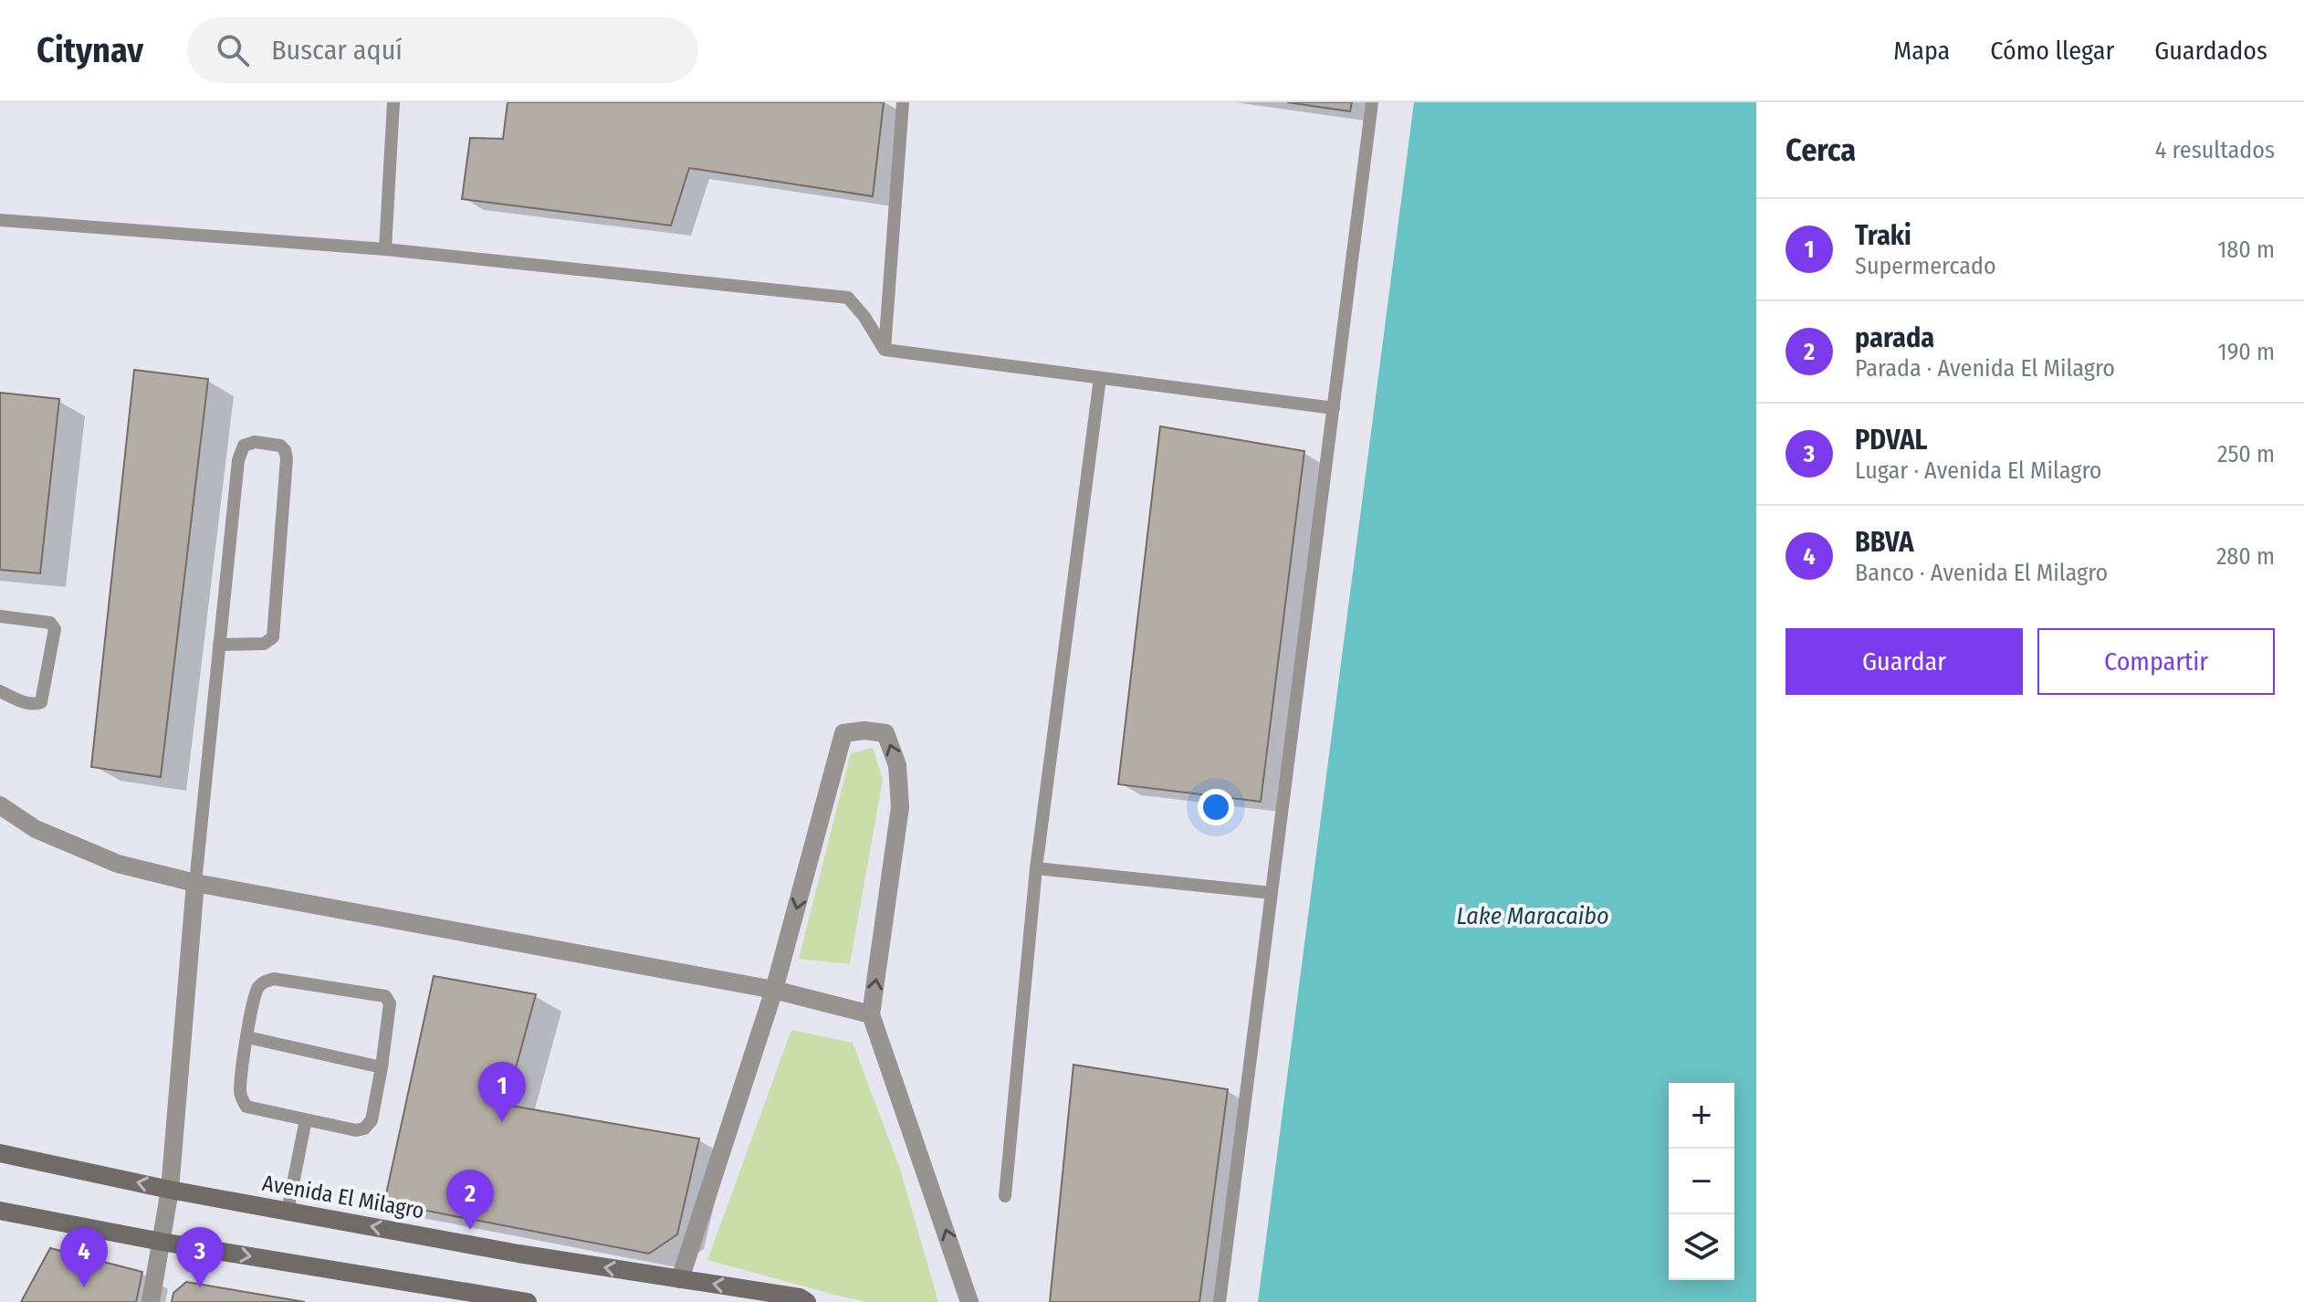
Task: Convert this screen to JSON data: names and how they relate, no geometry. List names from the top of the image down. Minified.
{"streets":{"main road":["Avenida El Milagro"]},"water":["Lake Maracaibo"],"page":{"header":"Citynav","search":"Buscar aquí","nav":["Mapa","Cómo llegar","Guardados"],"heading":["Cerca","4 resultados"],"list":[{"mark":"1","name":"Traki","note":"Supermercado","value":"180 m"},{"mark":"2","name":"parada","note":"Parada · Avenida El Milagro","value":"190 m"},{"mark":"3","name":"PDVAL","note":"Lugar · Avenida El Milagro","value":"250 m"},{"mark":"4","name":"BBVA","note":"Banco · Avenida El Milagro","value":"280 m"}],"buttons":["Guardar","Compartir"],"pins":["1","2","3","4"],"map_buttons":["+","−"]}}
